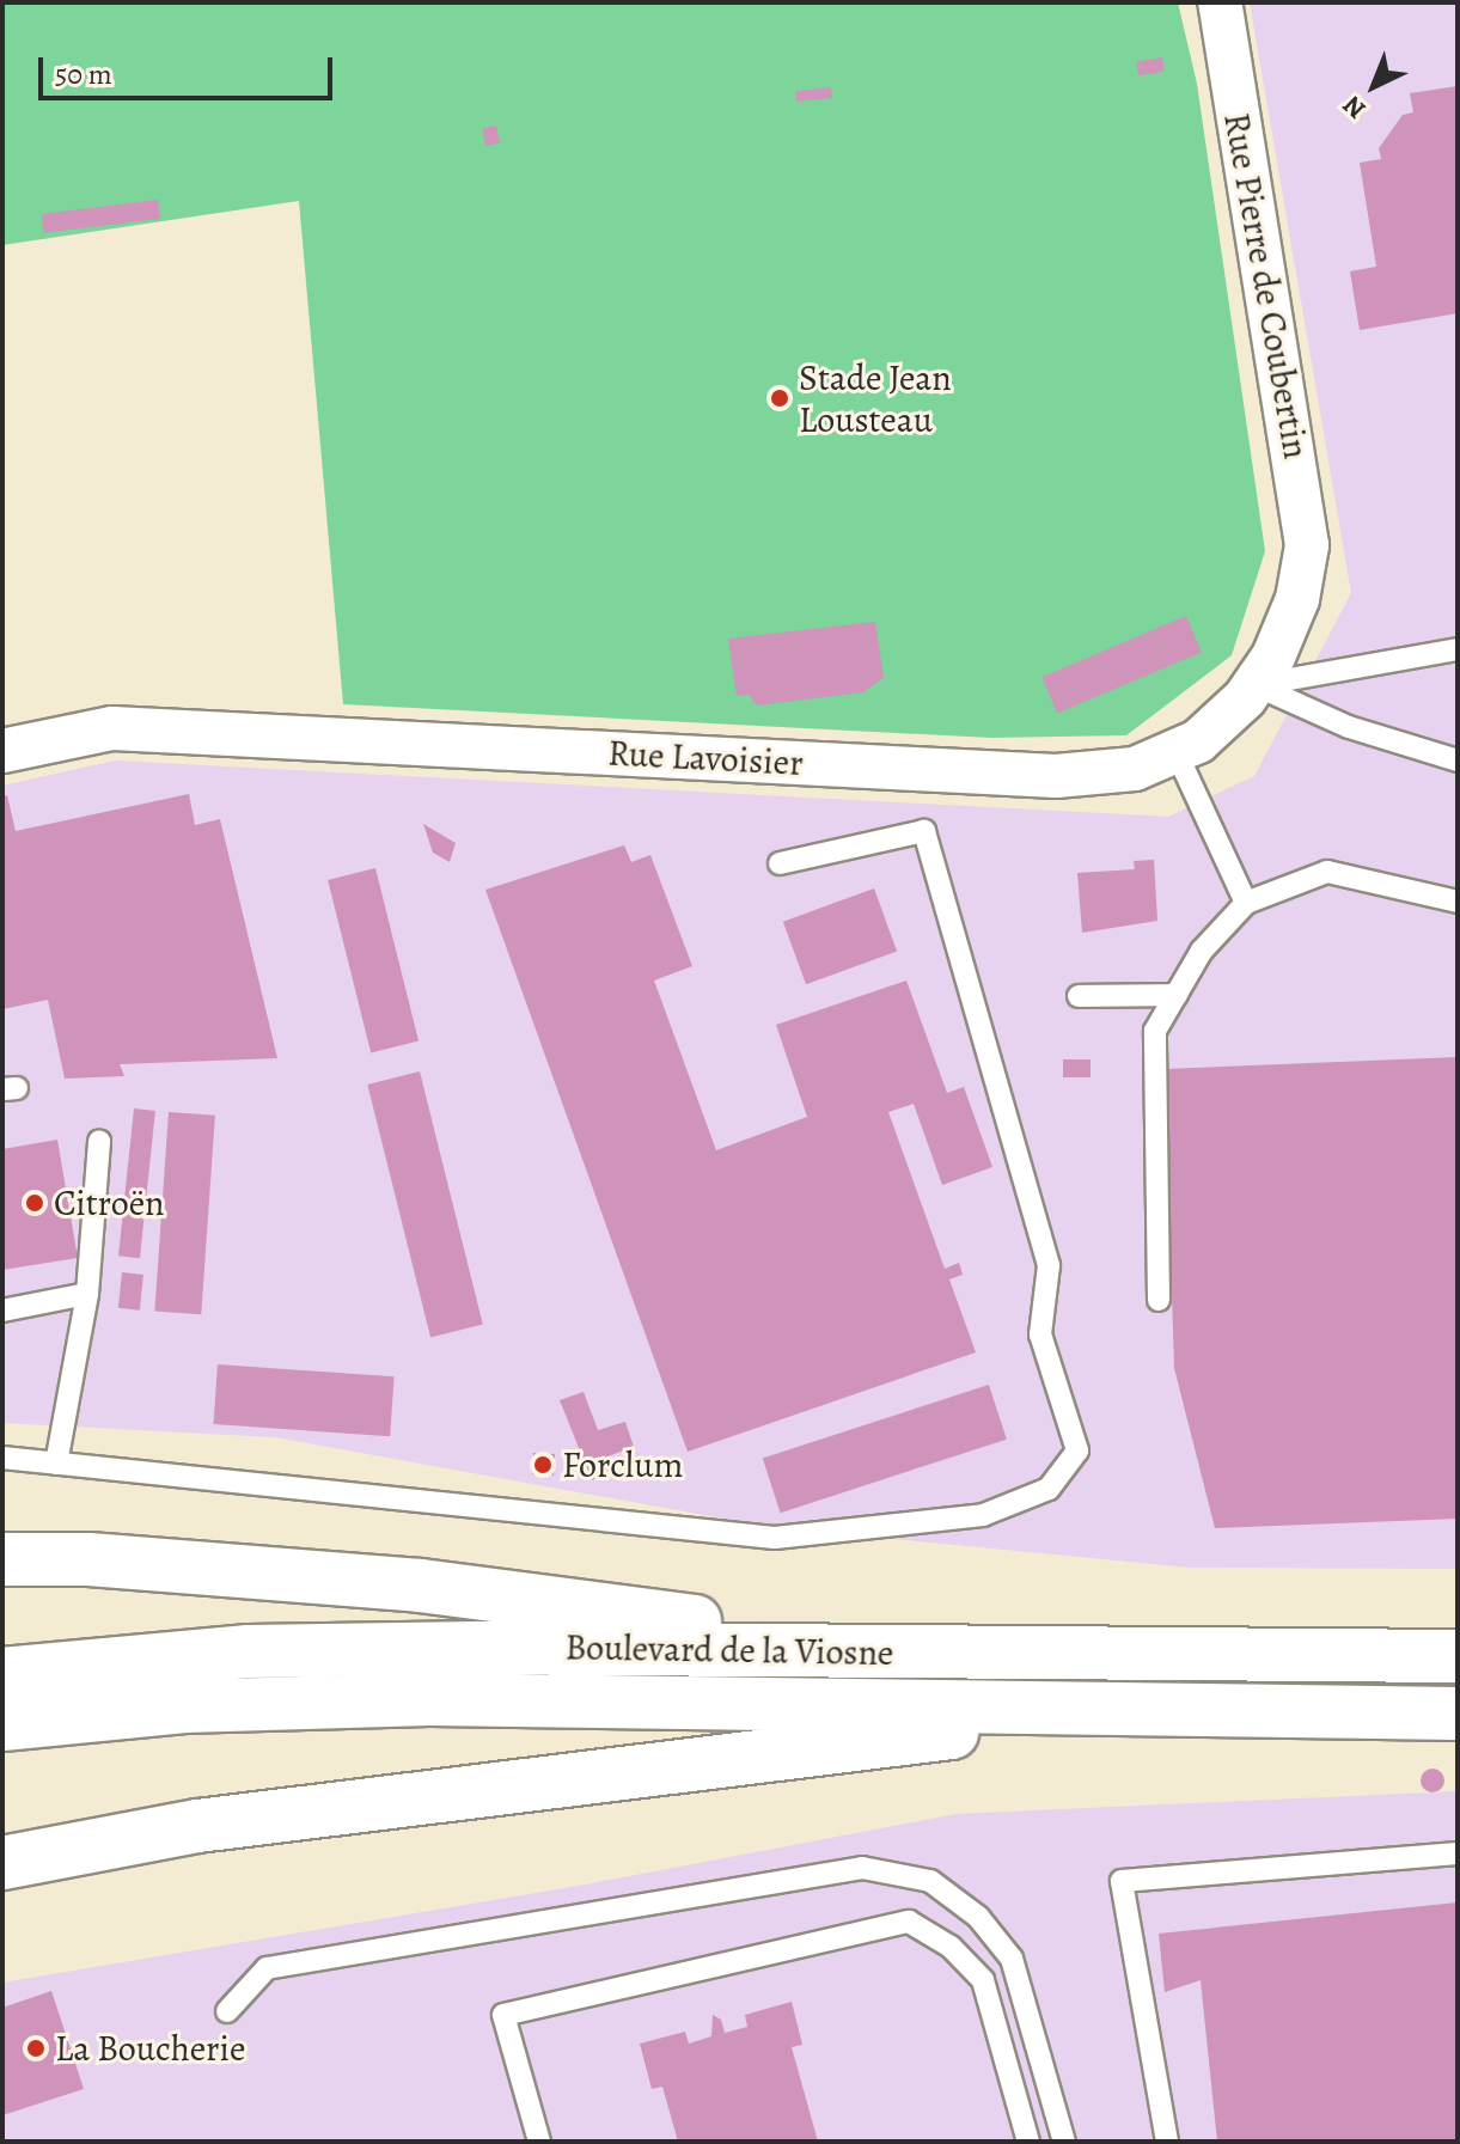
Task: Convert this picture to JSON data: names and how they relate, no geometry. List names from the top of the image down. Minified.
{"streets":{"main road":["Boulevard de la Viosne"],"street":["Rue Pierre de Coubertin","Rue Lavoisier"]},"crossings":[["Rue Pierre de Coubertin","Rue Lavoisier"]],"places":["Stade Jean Lousteau","Citroën","Forclum","La Boucherie"],"scale_bar":"50 m","north":"bottom left"}
